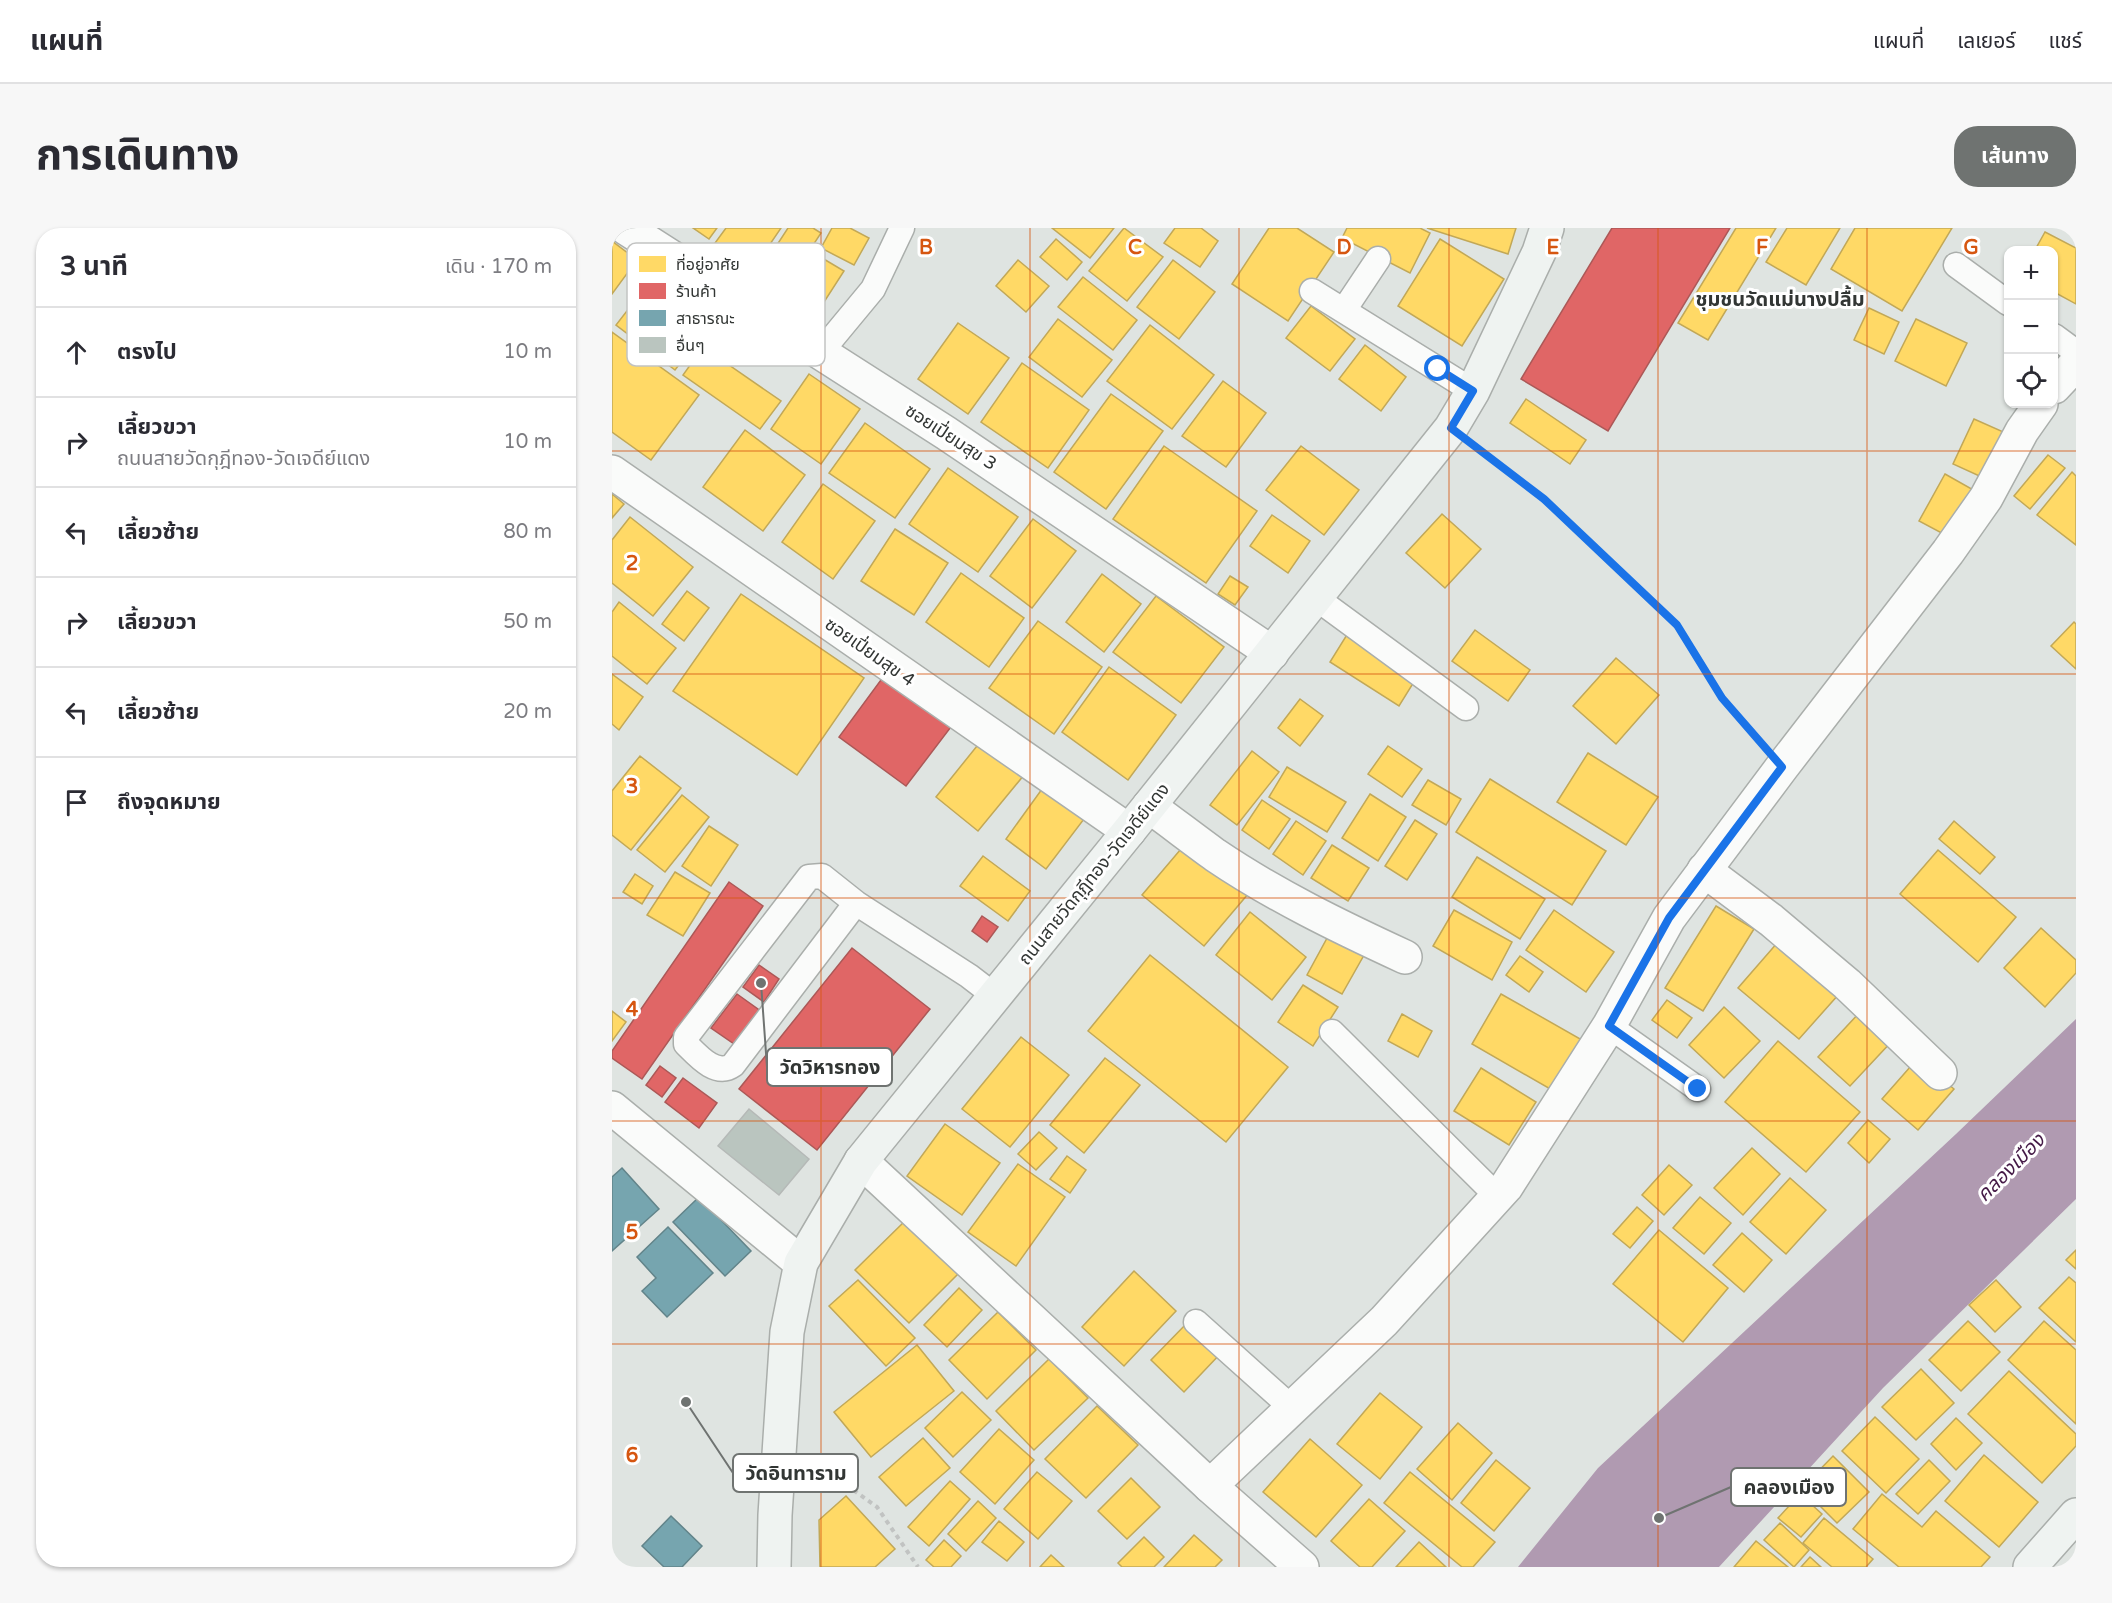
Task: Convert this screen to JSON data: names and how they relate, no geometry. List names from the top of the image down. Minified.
{"streets":{"main road":["ถนนสายวัดกุฎีทอง-วัดเจดีย์แดง"],"street":["ซอยเปี่ยมสุข 3","ซอยเปี่ยมสุข 4"]},"crossings":[["ซอยเปี่ยมสุข 3","ถนนสายวัดกุฎีทอง-วัดเจดีย์แดง"],["ซอยเปี่ยมสุข 4","ถนนสายวัดกุฎีทอง-วัดเจดีย์แดง"]],"districts":["ชุมชนวัดแม่นางปลื้ม"],"water":["คลองเมือง"],"places":["วัดวิหารทอง","วัดอินทาราม","คลองเมือง"],"legend":["ที่อยู่อาศัย","ร้านค้า","สาธารณะ","อื่นๆ"],"page":{"header":"แผนที่","nav":["แผนที่","เลเยอร์","แชร์"],"title":"การเดินทาง","buttons":"เส้นทาง","heading":["3 นาที","เดิน · 170 m"],"map_buttons":["+","−"],"list":[["ตรงไป","10 m"],["เลี้ยวขวา","ถนนสายวัดกุฎีทอง-วัดเจดีย์แดง","10 m"],["เลี้ยวซ้าย","80 m"],["เลี้ยวขวา","50 m"],["เลี้ยวซ้าย","20 m"],"ถึงจุดหมาย"]},"grid":{"columns":["B","C","D","E","F","G"],"rows":["2","3","4","5","6"]}}
